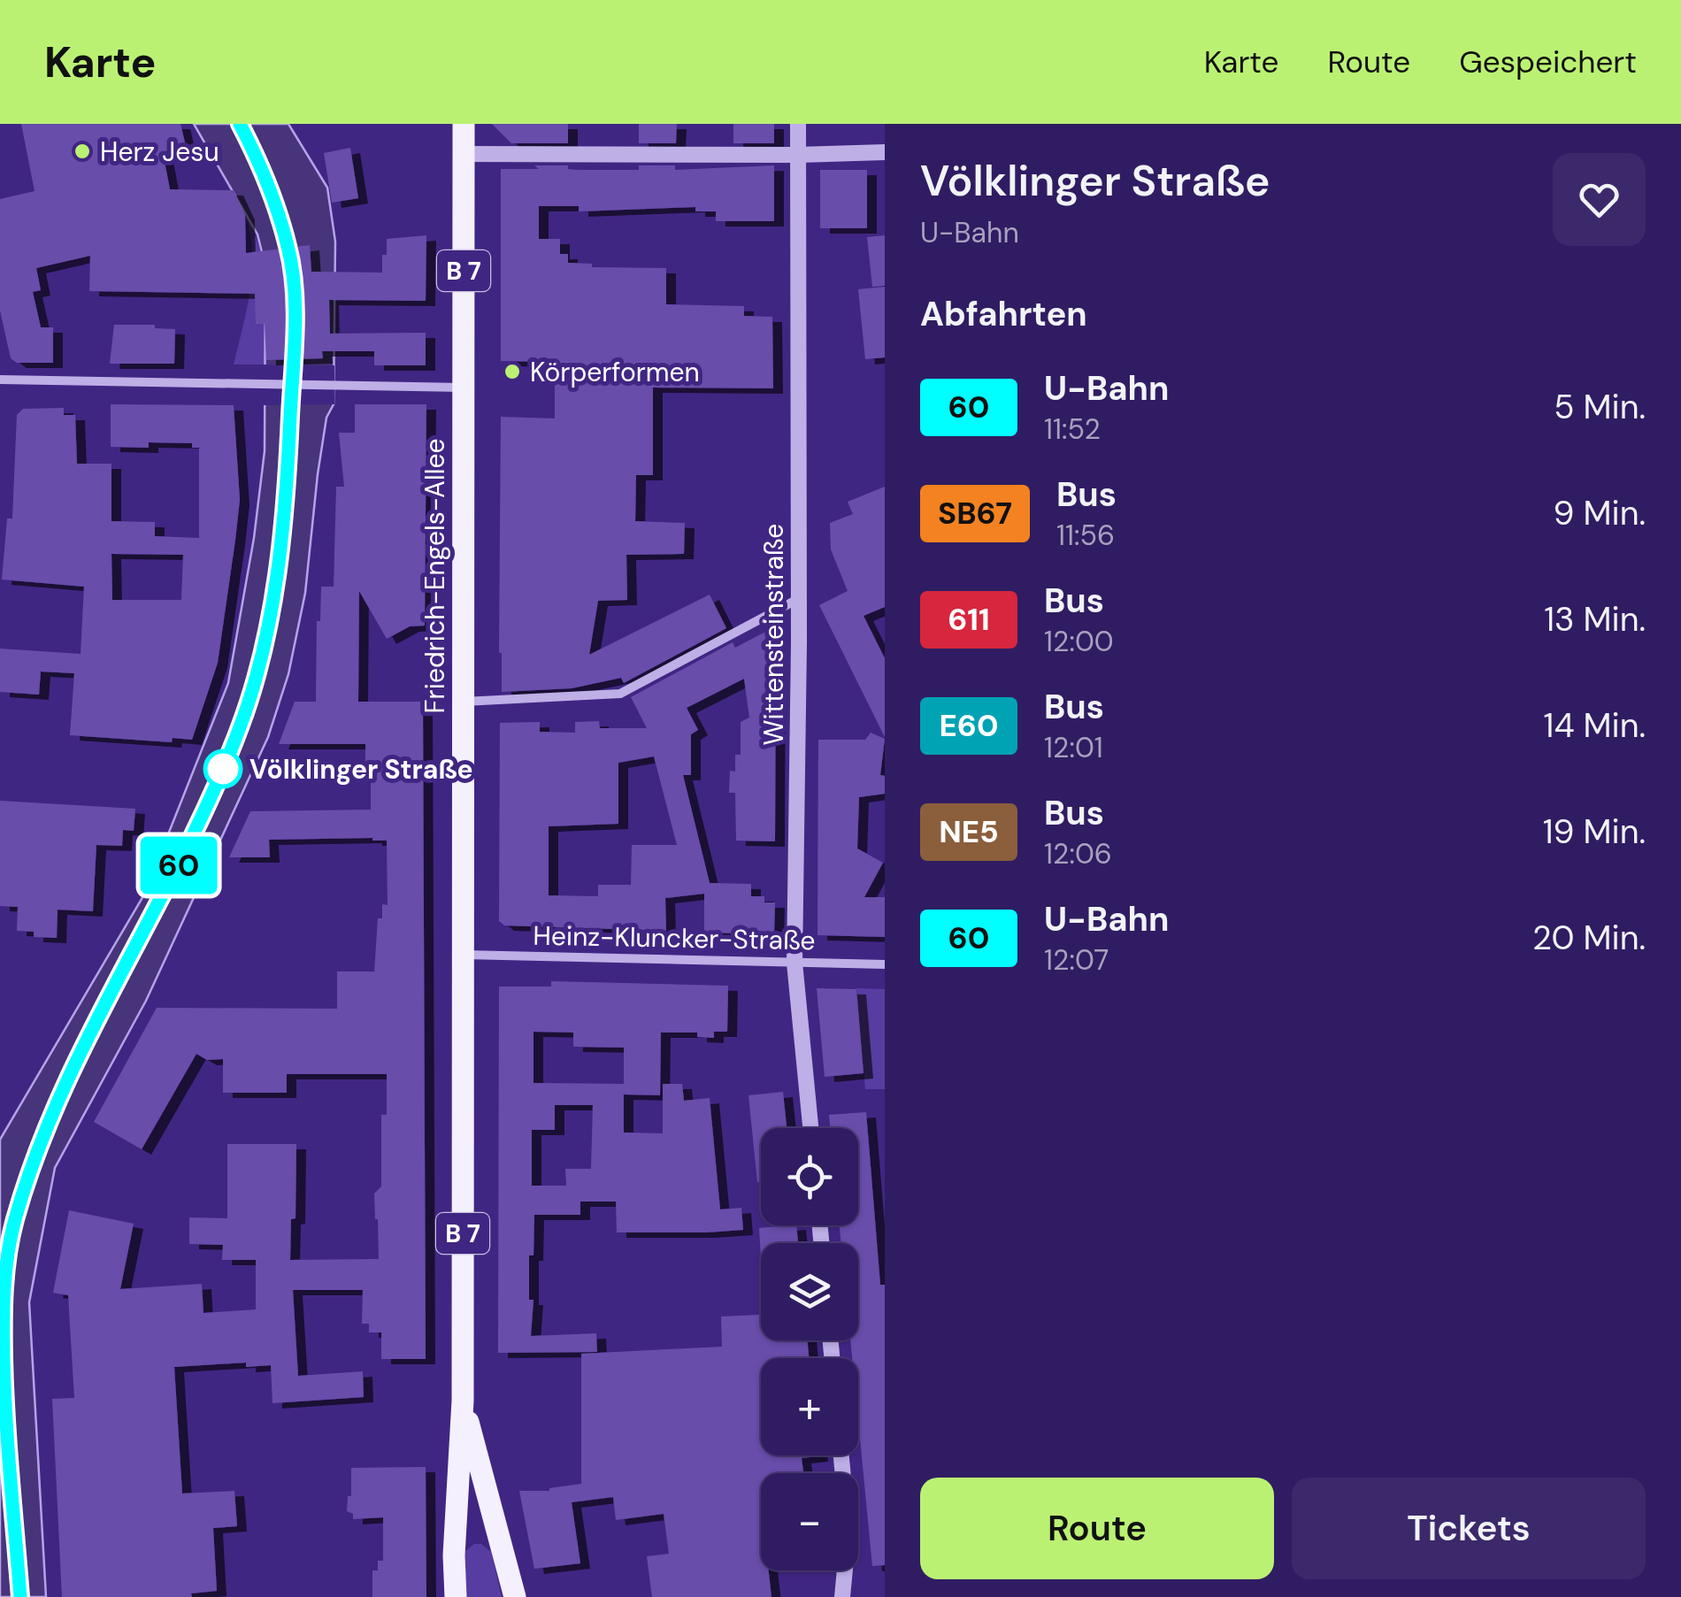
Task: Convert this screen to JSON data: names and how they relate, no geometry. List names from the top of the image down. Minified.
{"streets":{"main road":["B 7","Friedrich-Engels-Allee"],"street":["Wittensteinstraße","Heinz-Kluncker-Straße"]},"crossings":[["Friedrich-Engels-Allee","Heinz-Kluncker-Straße"],["Wittensteinstraße","Heinz-Kluncker-Straße"]],"places":["Herz Jesu","Körperformen","Völklinger Straße"],"lines":["metro line 60"],"page":{"header":"Karte","nav":["Karte","Route","Gespeichert"],"on_map":"60","heading":[["Völklinger Straße","U-Bahn"],"Abfahrten"],"list":[{"mark":"60","name":"U-Bahn","note":"11:52","value":"5 Min."},{"mark":"SB67","name":"Bus","note":"11:56","value":"9 Min."},{"mark":"611","name":"Bus","note":"12:00","value":"13 Min."},{"mark":"E60","name":"Bus","note":"12:01","value":"14 Min."},{"mark":"NE5","name":"Bus","note":"12:06","value":"19 Min."},{"mark":"60","name":"U-Bahn","note":"12:07","value":"20 Min."}],"map_buttons":["+","−"],"buttons":["Route","Tickets"]}}
